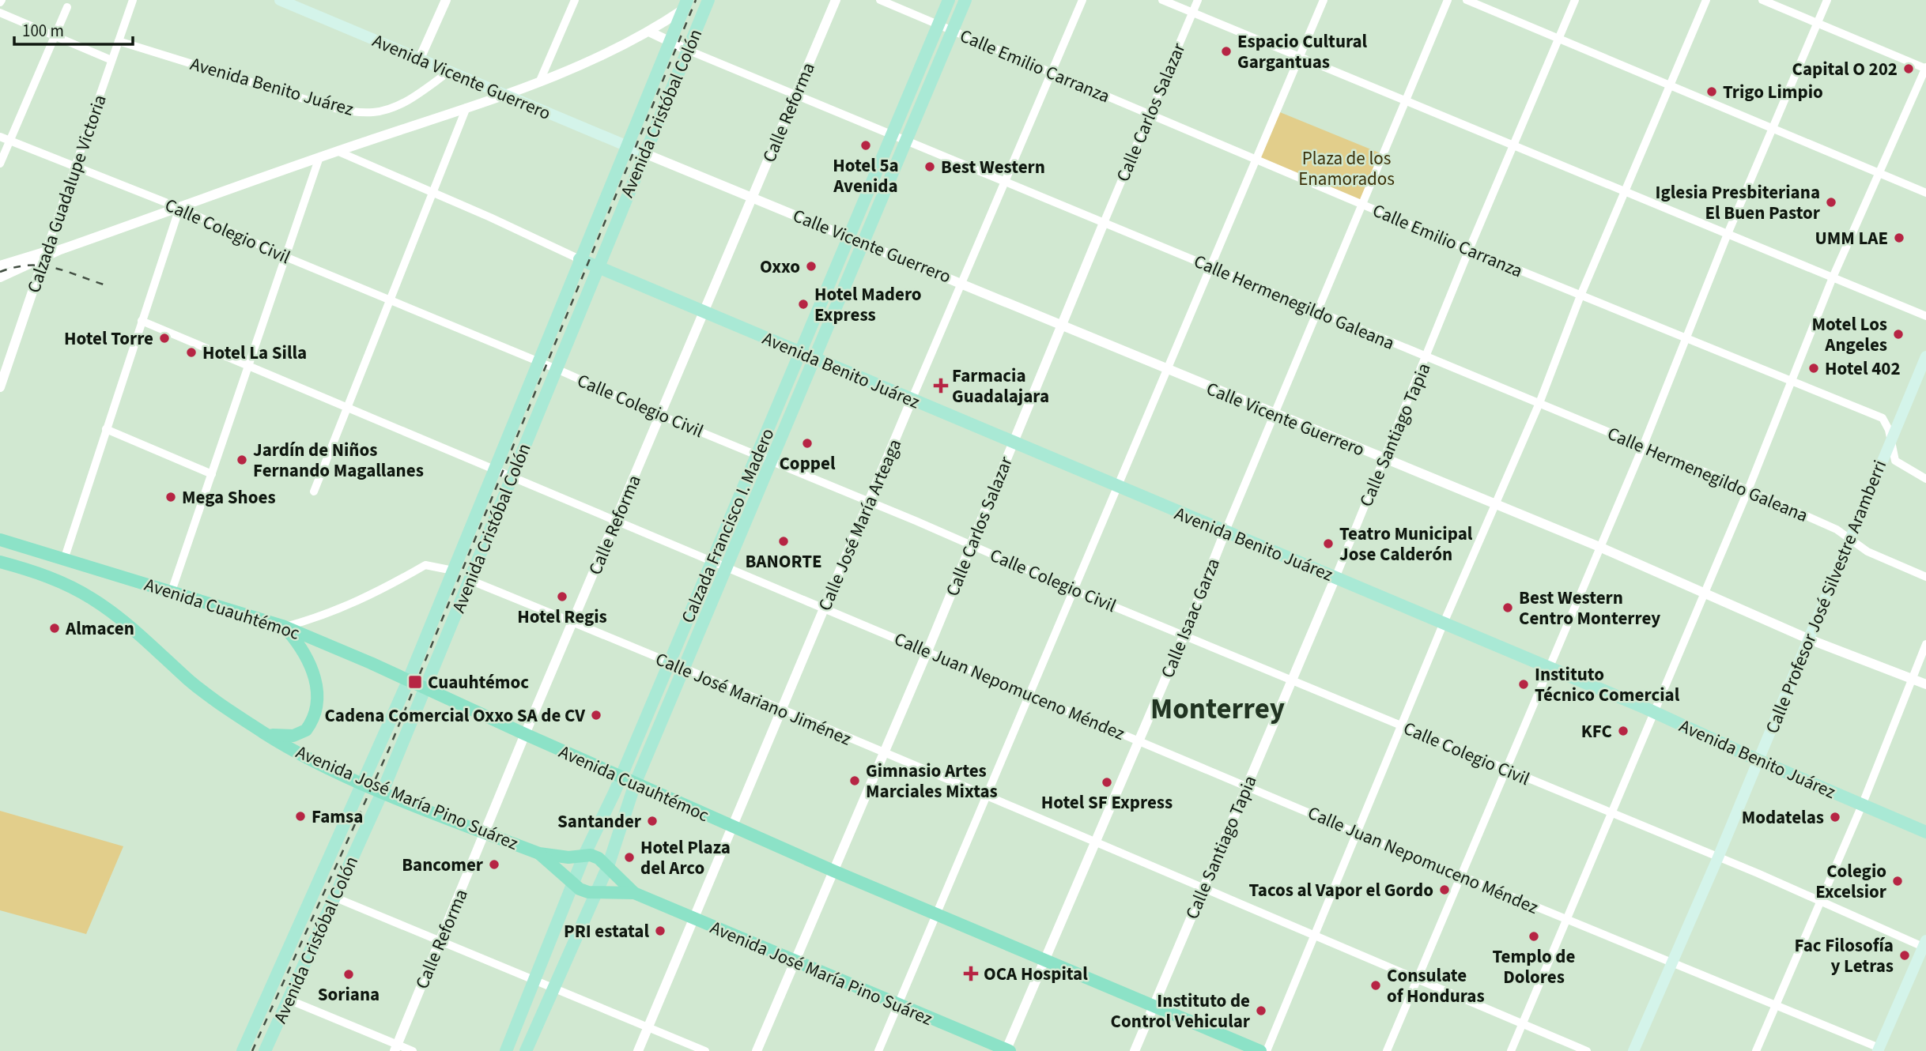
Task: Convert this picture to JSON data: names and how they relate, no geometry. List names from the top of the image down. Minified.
{"streets":{"highway":["Avenida Cuauhtémoc","Avenida José María Pino Suárez"],"main road":["Avenida Vicente Guerrero","Avenida Benito Juárez","Avenida Cristóbal Colón","Calzada Francisco I. Madero","Calle Profesor José Silvestre Aramberri"],"street":["Calle Emilio Carranza","Calle Reforma","Calle Carlos Salazar","Calzada Guadalupe Victoria","Calle Colegio Civil","Calle Vicente Guerrero","Calle Hermenegildo Galeana","Calle Santiago Tapia","Calle José María Arteaga","Calle Isaac Garza","Calle Juan Nepomuceno Méndez","Calle José Mariano Jiménez"]},"crossings":[["Calle Emilio Carranza","Calle Carlos Salazar"],["Calle Emilio Carranza","Calle Santiago Tapia"],["Calle Emilio Carranza","Calle José María Arteaga"],["Calle Emilio Carranza","Calzada Francisco I. Madero"],["Calle Emilio Carranza","Calle Profesor José Silvestre Aramberri"],["Calle Emilio Carranza","Calle Isaac Garza"],["Avenida Vicente Guerrero","Avenida Benito Juárez"],["Avenida Vicente Guerrero","Avenida Cristóbal Colón"],["Avenida Vicente Guerrero","Calle Vicente Guerrero"],["Avenida Benito Juárez","Calle Reforma"],["Avenida Benito Juárez","Calle Carlos Salazar"],["Avenida Benito Juárez","Avenida Cristóbal Colón"],["Avenida Benito Juárez","Calzada Guadalupe Victoria"],["Avenida Benito Juárez","Calle Santiago Tapia"],["Avenida Benito Juárez","Calle José María Arteaga"],["Avenida Benito Juárez","Calzada Francisco I. Madero"],["Avenida Benito Juárez","Calle Profesor José Silvestre Aramberri"],["Avenida Benito Juárez","Calle Isaac Garza"],["Calle Reforma","Calle Colegio Civil"],["Calle Reforma","Calle Vicente Guerrero"],["Calle Reforma","Calle Hermenegildo Galeana"],["Calle Reforma","Avenida Cuauhtémoc"],["Calle Reforma","Calle Juan Nepomuceno Méndez"],["Calle Reforma","Calle José Mariano Jiménez"],["Calle Reforma","Avenida José María Pino Suárez"],["Calle Carlos Salazar","Calle Colegio Civil"],["Calle Carlos Salazar","Calle Vicente Guerrero"],["Calle Carlos Salazar","Calle Hermenegildo Galeana"],["Calle Carlos Salazar","Avenida Cuauhtémoc"],["Calle Carlos Salazar","Calle Juan Nepomuceno Méndez"],["Calle Carlos Salazar","Calle José Mariano Jiménez"],["Calle Carlos Salazar","Avenida José María Pino Suárez"],["Avenida Cristóbal Colón","Calle Colegio Civil"],["Avenida Cristóbal Colón","Calle Vicente Guerrero"],["Avenida Cristóbal Colón","Calle Hermenegildo Galeana"],["Avenida Cristóbal Colón","Avenida Cuauhtémoc"],["Avenida Cristóbal Colón","Calle Juan Nepomuceno Méndez"],["Avenida Cristóbal Colón","Calle José Mariano Jiménez"],["Avenida Cristóbal Colón","Avenida José María Pino Suárez"],["Calzada Guadalupe Victoria","Calle Colegio Civil"],["Calle Colegio Civil","Calle Santiago Tapia"],["Calle Colegio Civil","Calle José María Arteaga"],["Calle Colegio Civil","Calzada Francisco I. Madero"],["Calle Colegio Civil","Calle Profesor José Silvestre Aramberri"],["Calle Colegio Civil","Calle Isaac Garza"],["Calle Vicente Guerrero","Calle Santiago Tapia"],["Calle Vicente Guerrero","Calle José María Arteaga"],["Calle Vicente Guerrero","Calzada Francisco I. Madero"],["Calle Vicente Guerrero","Calle Profesor José Silvestre Aramberri"],["Calle Vicente Guerrero","Calle Isaac Garza"],["Calle Hermenegildo Galeana","Calle Santiago Tapia"],["Calle Hermenegildo Galeana","Calle José María Arteaga"],["Calle Hermenegildo Galeana","Calzada Francisco I. Madero"],["Calle Hermenegildo Galeana","Calle Profesor José Silvestre Aramberri"],["Calle Hermenegildo Galeana","Calle Isaac Garza"],["Calle Santiago Tapia","Avenida Cuauhtémoc"],["Calle Santiago Tapia","Calle Juan Nepomuceno Méndez"],["Calle Santiago Tapia","Calle José Mariano Jiménez"],["Calle José María Arteaga","Avenida Cuauhtémoc"],["Calle José María Arteaga","Calle Juan Nepomuceno Méndez"],["Calle José María Arteaga","Calle José Mariano Jiménez"],["Calle José María Arteaga","Avenida José María Pino Suárez"],["Calzada Francisco I. Madero","Avenida Cuauhtémoc"],["Calzada Francisco I. Madero","Calle Juan Nepomuceno Méndez"],["Calzada Francisco I. Madero","Calle José Mariano Jiménez"],["Calzada Francisco I. Madero","Avenida José María Pino Suárez"],["Calle Profesor José Silvestre Aramberri","Calle Juan Nepomuceno Méndez"],["Avenida Cuauhtémoc","Calle Isaac Garza"],["Calle Isaac Garza","Calle Juan Nepomuceno Méndez"],["Calle Isaac Garza","Calle José Mariano Jiménez"],["Calle Isaac Garza","Avenida José María Pino Suárez"]],"districts":["Monterrey"],"parks":["Plaza de los Enamorados"],"places":{"other":["Espacio Cultural Gargantuas","Capital O 202","Trigo Limpio","Hotel 5a Avenida","Best Western","Iglesia Presbiteriana El Buen Pastor","UMM LAE","Oxxo","Hotel Madero Express","Motel Los Angeles","Hotel Torre","Hotel La Silla","Hotel 402","Coppel","Jardín de Niños Fernando Magallanes","Mega Shoes","BANORTE","Teatro Municipal Jose Calderón","Hotel Regis","Best Western Centro Monterrey","Almacen","Instituto Técnico Comercial","Cadena Comercial Oxxo SA de CV","KFC","Gimnasio Artes Marciales Mixtas","Hotel SF Express","Famsa","Modatelas","Santander","Hotel Plaza del Arco","Bancomer","Colegio Excelsior","Tacos al Vapor el Gordo","PRI estatal","Templo de Dolores","Fac Filosofía y Letras","Soriana","Consulate of Honduras","Instituto de Control Vehicular"],"health":["Farmacia Guadalajara","OCA Hospital"],"transit":["Cuauhtémoc"]},"scale_bar":"100 m"}
